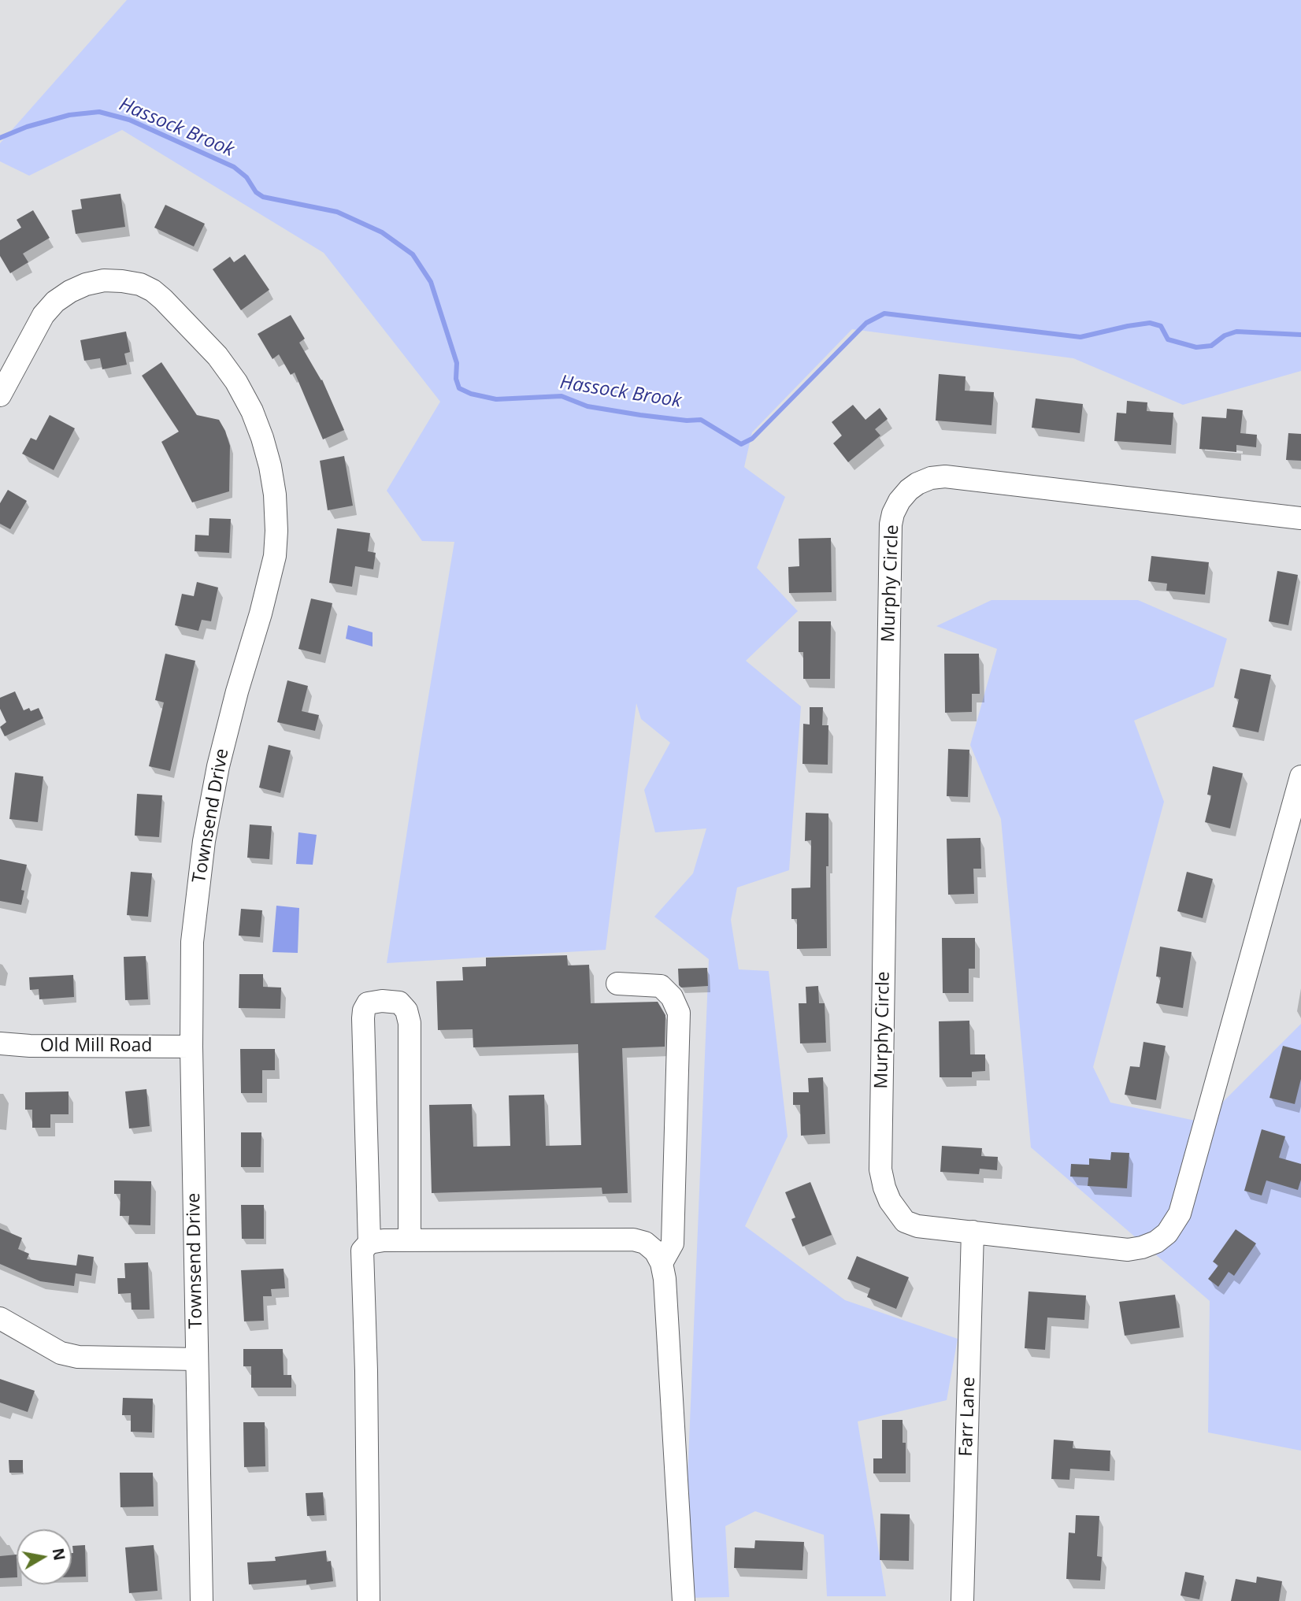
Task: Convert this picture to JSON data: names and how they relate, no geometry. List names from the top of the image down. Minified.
{"streets":{"street":["Murphy Circle","Townsend Drive","Old Mill Road","Farr Lane"]},"crossings":[["Murphy Circle","Farr Lane"],["Townsend Drive","Old Mill Road"]],"water":["Hassock Brook"],"north":"right"}
